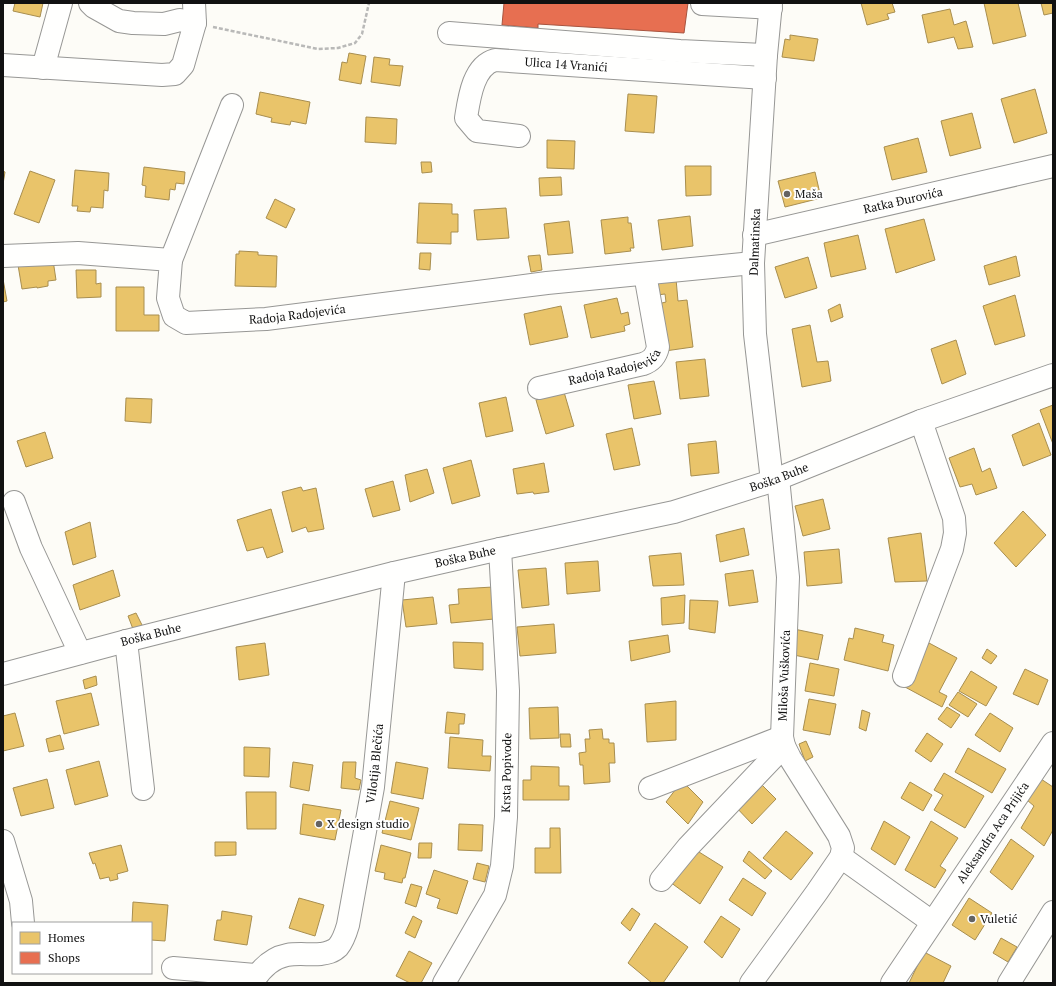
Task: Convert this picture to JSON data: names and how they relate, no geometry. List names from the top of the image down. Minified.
{"streets":{"street":["Ulica 14 Vranići","Ratka Đurovića","Dalmatinska","Radoja Radojevića","Boška Buhe","Miloša Vuškovića","Vilotija Blečića","Krsta Popivode","Aleksandra Aca Prijića"]},"crossings":[["Ulica 14 Vranići","Dalmatinska"],["Ratka Đurovića","Dalmatinska"],["Dalmatinska","Radoja Radojevića"],["Dalmatinska","Boška Buhe"],["Dalmatinska","Miloša Vuškovića"],["Boška Buhe","Miloša Vuškovića"],["Boška Buhe","Vilotija Blečića"],["Boška Buhe","Krsta Popivode"]],"places":["Maša","X design studio","Vuletić"],"legend":["Homes","Shops"]}
